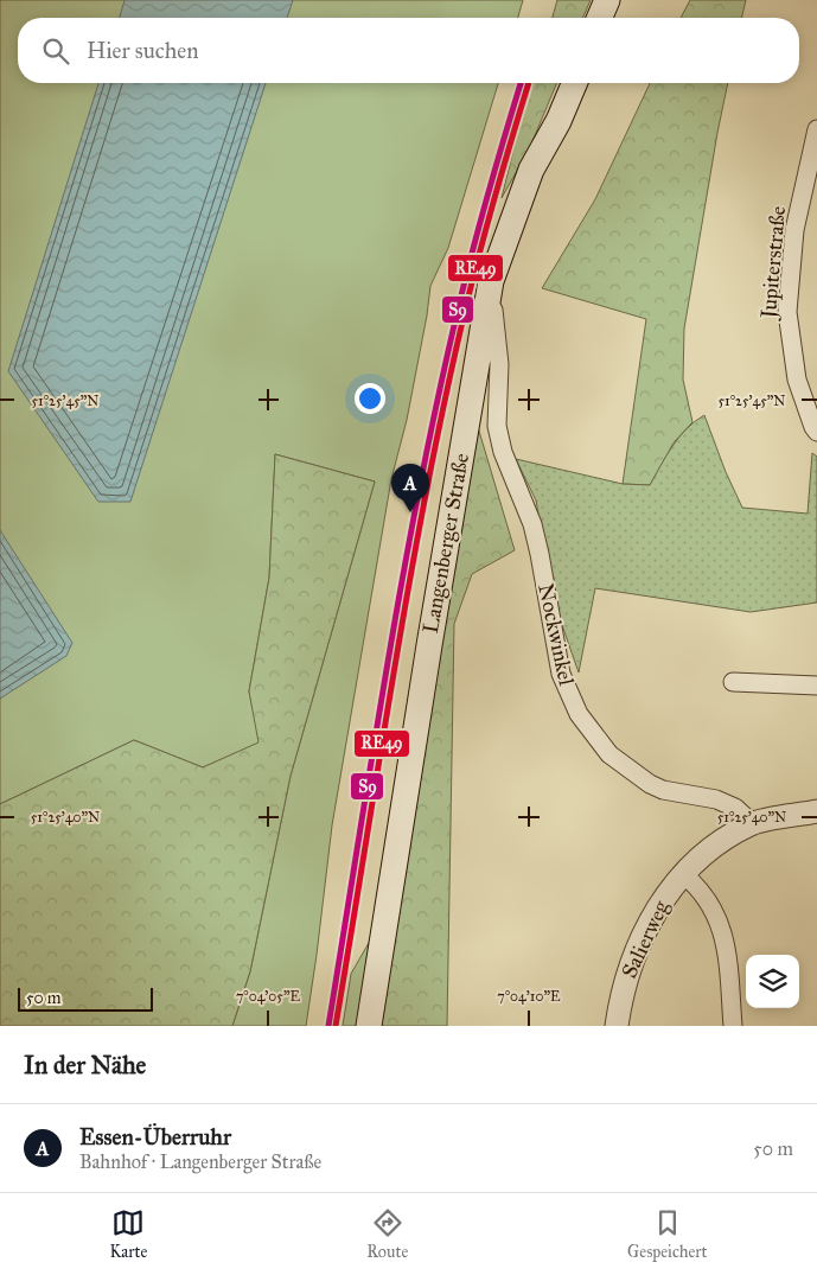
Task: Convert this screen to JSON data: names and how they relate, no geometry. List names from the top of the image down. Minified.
{"streets":{"main road":["Langenberger Straße"],"street":["Jupiterstraße","Nockwinkel","Salierweg"]},"crossings":[["Langenberger Straße","Nockwinkel"],["Nockwinkel","Salierweg"]],"lines":["transit line S9","transit line RE49"],"scale_bar":"50 m","page":{"search":"Hier suchen","pins":"A","scale":"50 m","heading":"In der Nähe","list":[{"mark":"A","name":"Essen-Überruhr","note":"Bahnhof · Langenberger Straße","value":"50 m"}],"nav":["Karte","Route","Gespeichert"]},"coordinates":["51°25'45\"N","51°25'40\"N","7°04'05\"E","7°04'10\"E"]}
